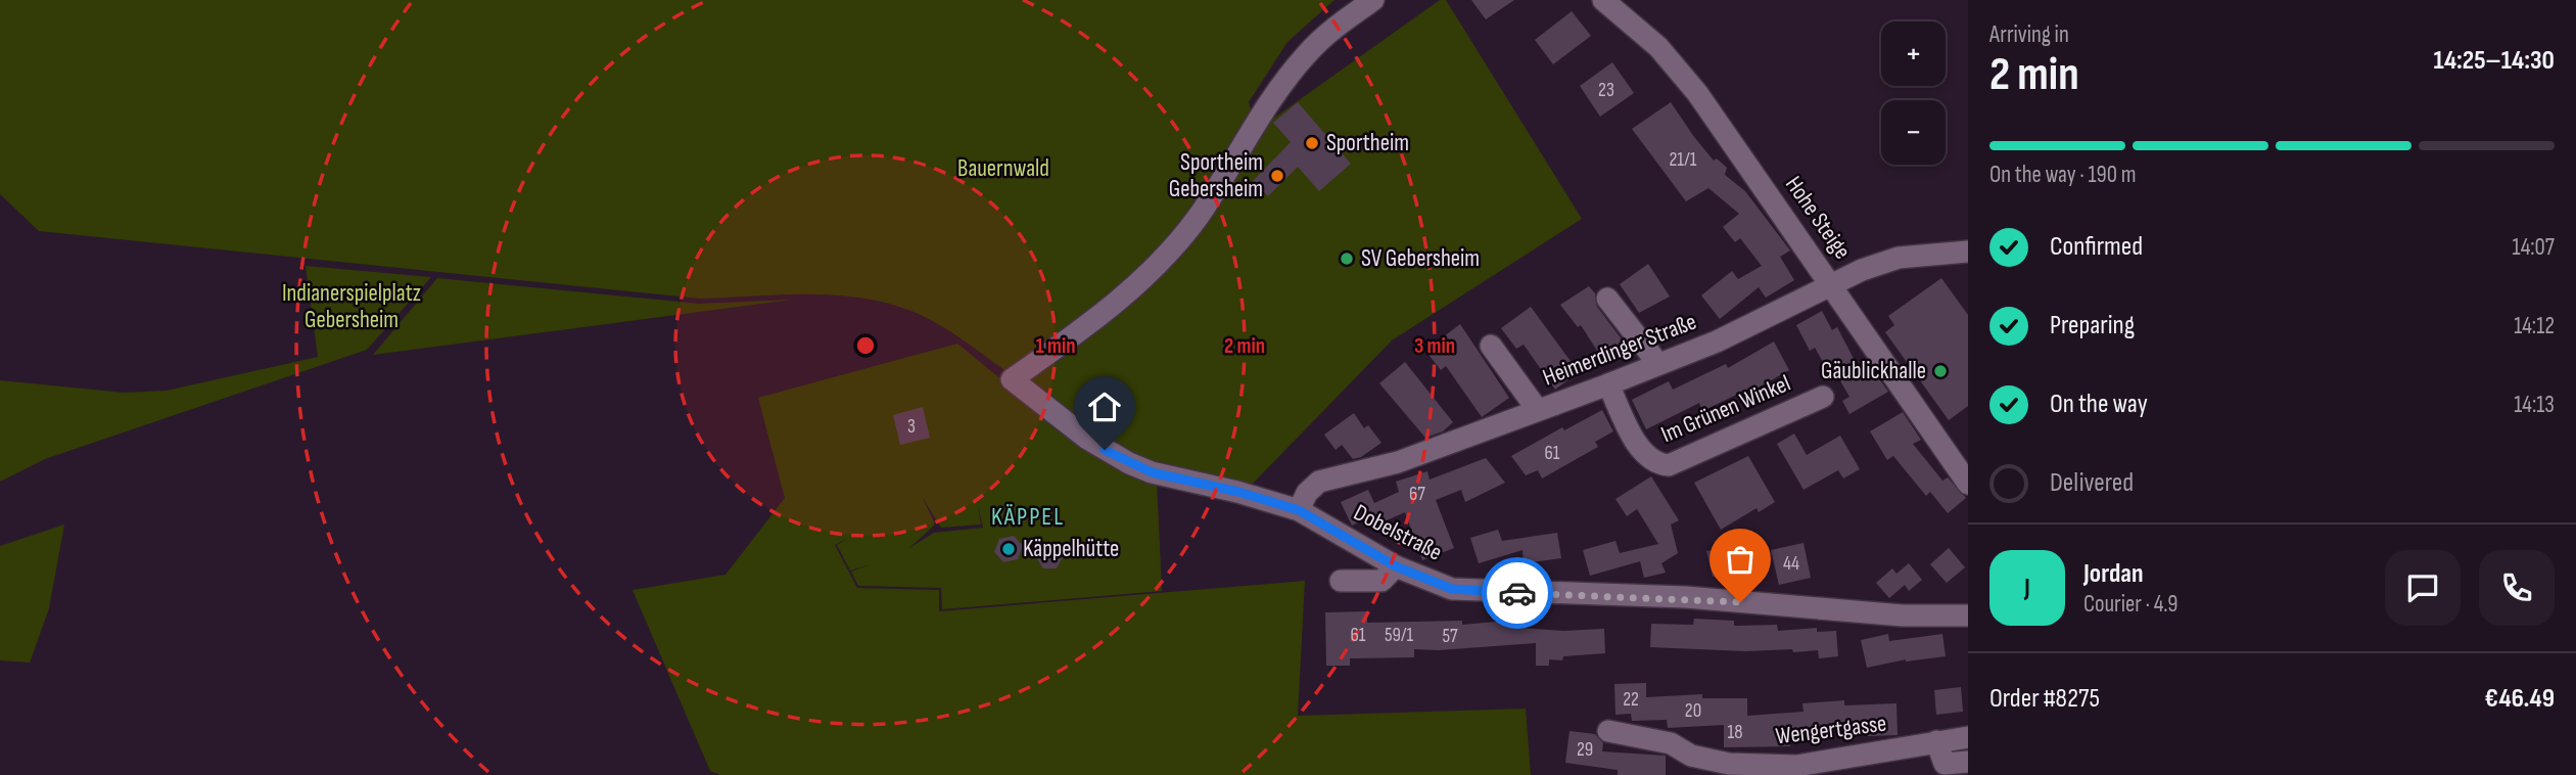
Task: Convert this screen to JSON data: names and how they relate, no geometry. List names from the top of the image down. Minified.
{"streets":{"street":["Hohe Steige","Heimerdinger Straße","Im Grünen Winkel","Dobelstraße","Wengertgasse"]},"crossings":[["Hohe Steige","Heimerdinger Straße"],["Heimerdinger Straße","Im Grünen Winkel"],["Heimerdinger Straße","Dobelstraße"]],"districts":["KÄPPEL"],"parks":["Bauernwald","Indianerspielplatz Gebersheim"],"places":["Sportheim","Sportheim Gebersheim","SV Gebersheim","Gäublickhalle","Käppelhütte"],"house_numbers":["23","21/1","3","61","67","44","61","59/1","57","22","20","18","29"],"page":{"heading":["2 min","Arriving in","14:25–14:30"],"panel":["Jordan","Courier · 4.9","Order #8275","€46.49"],"map_buttons":["+","−"],"bar":"On the way · 190 m","list":[["Confirmed","14:07"],["Preparing","14:12"],["On the way","14:13"],"Delivered"],"round":"J"},"rings":["1 min","2 min","3 min"]}
